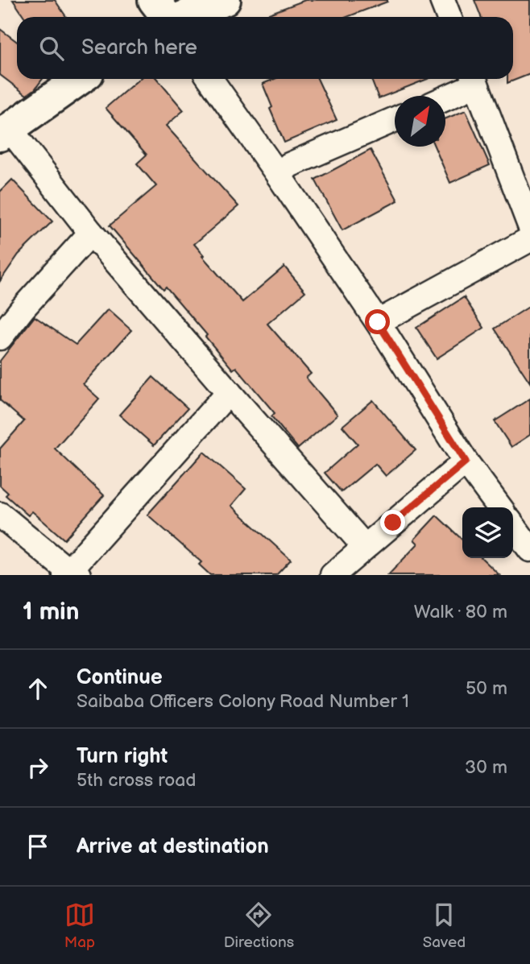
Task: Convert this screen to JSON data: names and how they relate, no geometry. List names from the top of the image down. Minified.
{"north":"top right","page":{"search":"Search here","heading":["1 min","Walk · 80 m"],"list":[["Continue","Saibaba Officers Colony Road Number 1","50 m"],["Turn right","5th cross road","30 m"],"Arrive at destination"],"nav":["Map","Directions","Saved"]}}
